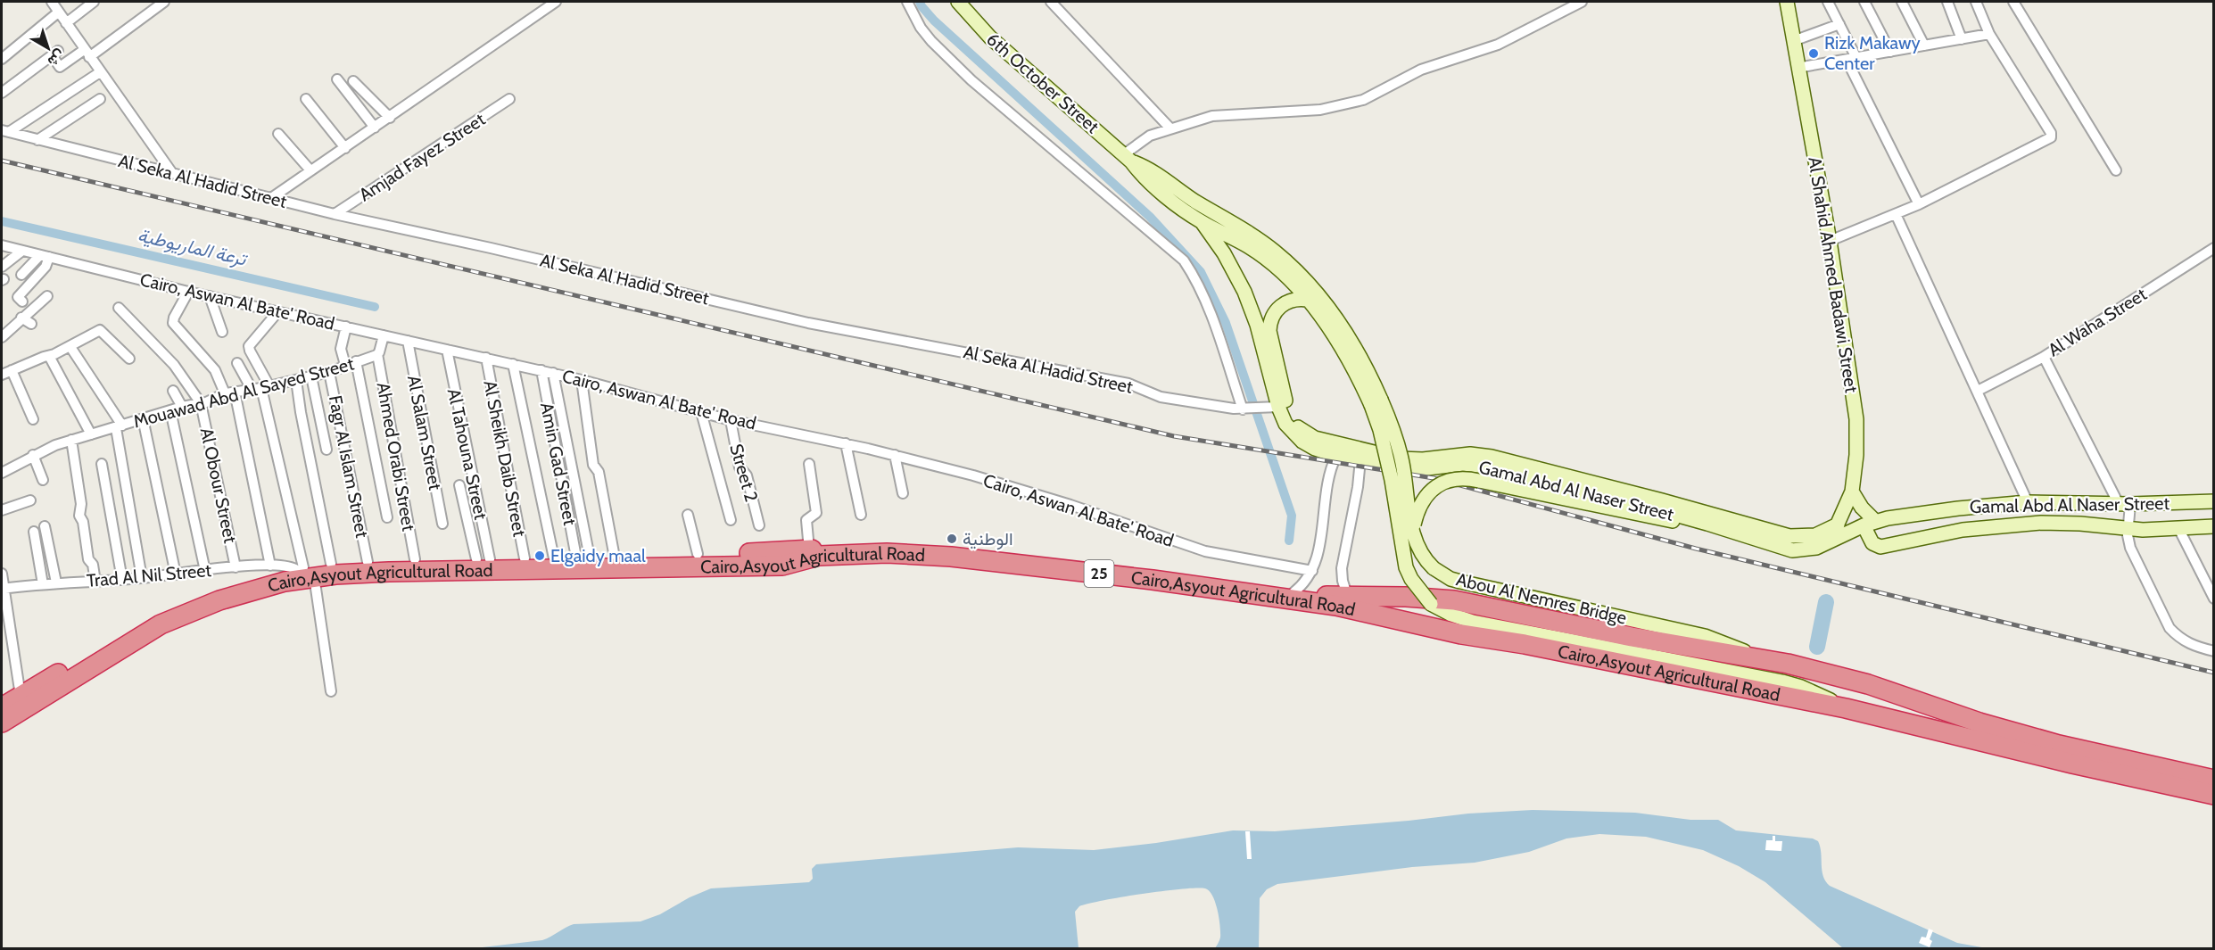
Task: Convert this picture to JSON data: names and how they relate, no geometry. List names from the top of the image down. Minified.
{"streets":{"highway":["Cairo,Asyout Agricultural Road","25"],"street":["6th October Street","Amjad Fayez Street","Al Seka Al Hadid Street","Al Shahid Ahmed Badawi Street","Cairo, Aswan Al Bate' Road","Al Waha Street","Mouawad Abd Al Sayed Street","Al Salam Street","Al Tahouna Street","Ahmed Orabi Street","Al Sheikh Daib Street","Amin Gad Street","Fagr Al Islam Street","Street 2","Al Obour Street","Gamal Abd Al Naser Street","Trad Al Nil Street","Abou Al Nemres Bridge"]},"crossings":[["6th October Street","Abou Al Nemres Bridge"],["Amjad Fayez Street","Al Seka Al Hadid Street"],["Al Seka Al Hadid Street","Gamal Abd Al Naser Street"],["Al Shahid Ahmed Badawi Street","Gamal Abd Al Naser Street"],["Cairo, Aswan Al Bate' Road","Mouawad Abd Al Sayed Street"],["Cairo, Aswan Al Bate' Road","Al Salam Street"],["Cairo, Aswan Al Bate' Road","Al Tahouna Street"],["Cairo, Aswan Al Bate' Road","Al Sheikh Daib Street"],["Cairo, Aswan Al Bate' Road","Amin Gad Street"],["Cairo, Aswan Al Bate' Road","Street 2"],["Mouawad Abd Al Sayed Street","Ahmed Orabi Street"],["Mouawad Abd Al Sayed Street","Fagr Al Islam Street"],["Mouawad Abd Al Sayed Street","Al Obour Street"],["Al Tahouna Street","Cairo,Asyout Agricultural Road"],["Ahmed Orabi Street","Cairo,Asyout Agricultural Road"],["Al Sheikh Daib Street","Cairo,Asyout Agricultural Road"],["Amin Gad Street","Cairo,Asyout Agricultural Road"],["Fagr Al Islam Street","Cairo,Asyout Agricultural Road"],["Al Obour Street","Trad Al Nil Street"],["Gamal Abd Al Naser Street","Abou Al Nemres Bridge"],["Cairo,Asyout Agricultural Road","Trad Al Nil Street"],["Cairo,Asyout Agricultural Road","Abou Al Nemres Bridge"]],"water":["ترعة الماريوطية"],"places":["Rizk Makawy Center","الوطنية","Elgaidy maal"],"north":"bottom right"}
